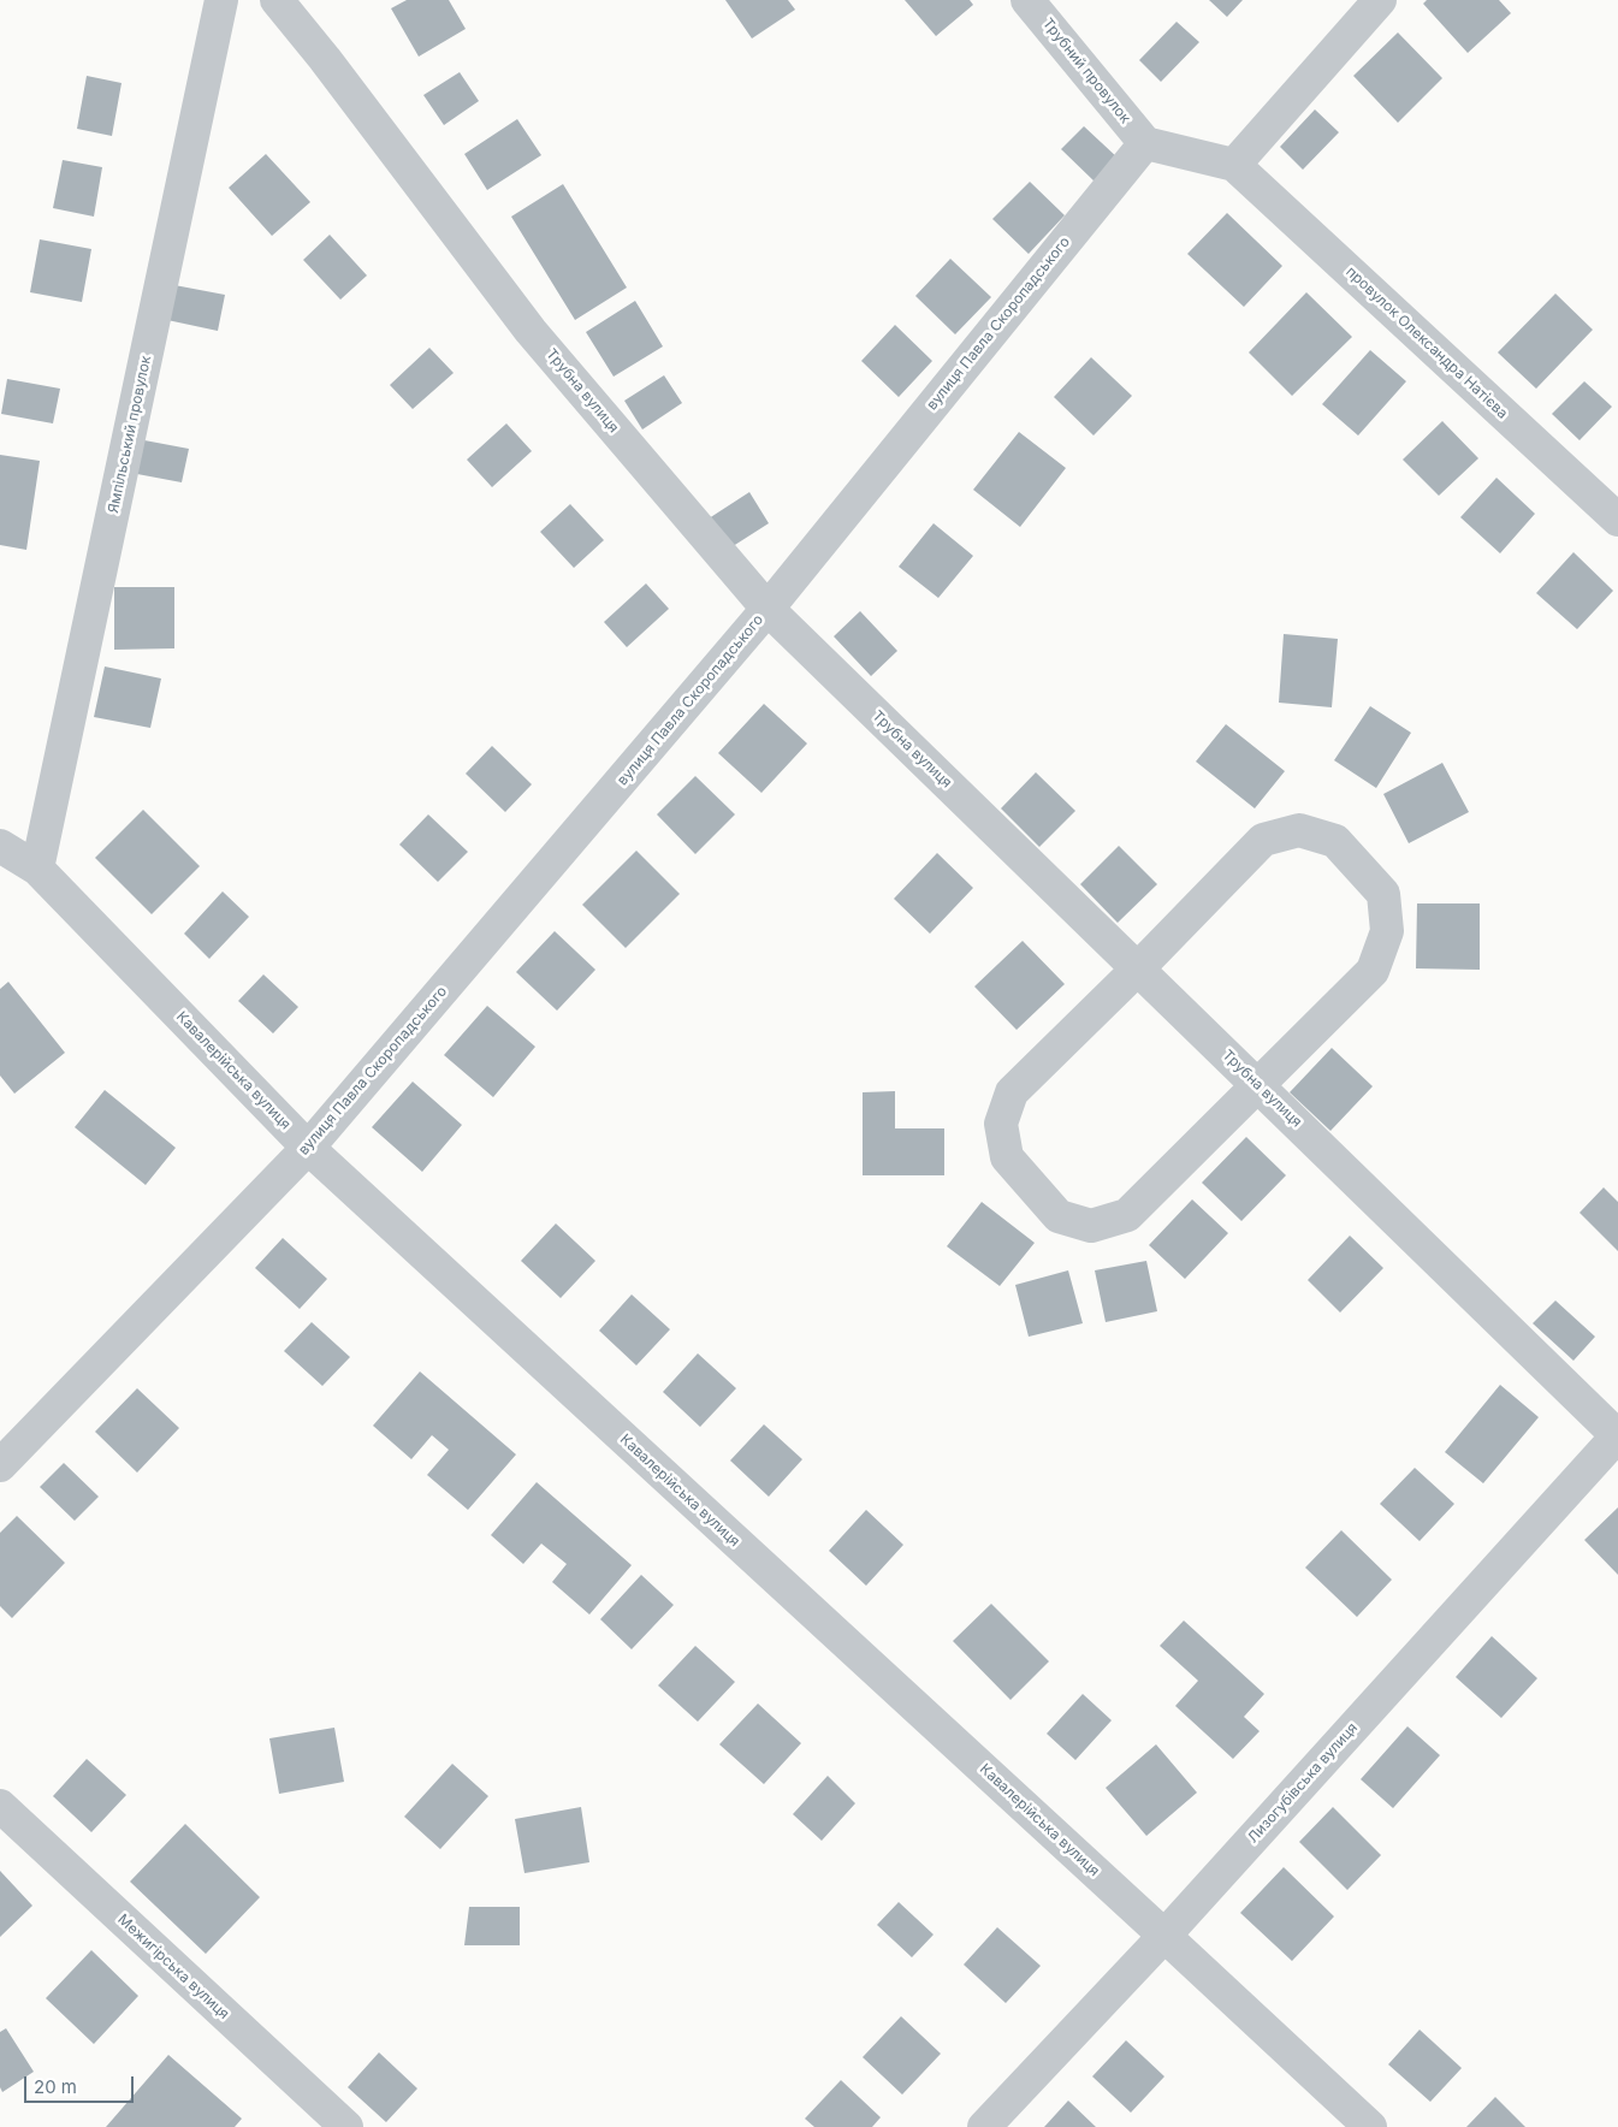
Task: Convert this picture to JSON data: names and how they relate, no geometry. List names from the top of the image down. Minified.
{"streets":{"street":["Трубний провулок","вулиця Павла Скоропадського","провулок Олександра Натієва","Трубна вулиця","Ямпільський провулок","Кавалерійська вулиця","Лизогубівська вулиця","Межигірська вулиця"]},"crossings":[["Трубний провулок","вулиця Павла Скоропадського"],["вулиця Павла Скоропадського","Трубна вулиця"],["вулиця Павла Скоропадського","Кавалерійська вулиця"],["Трубна вулиця","Лизогубівська вулиця"],["Ямпільський провулок","Кавалерійська вулиця"],["Кавалерійська вулиця","Лизогубівська вулиця"]],"scale_bar":"20 m"}
